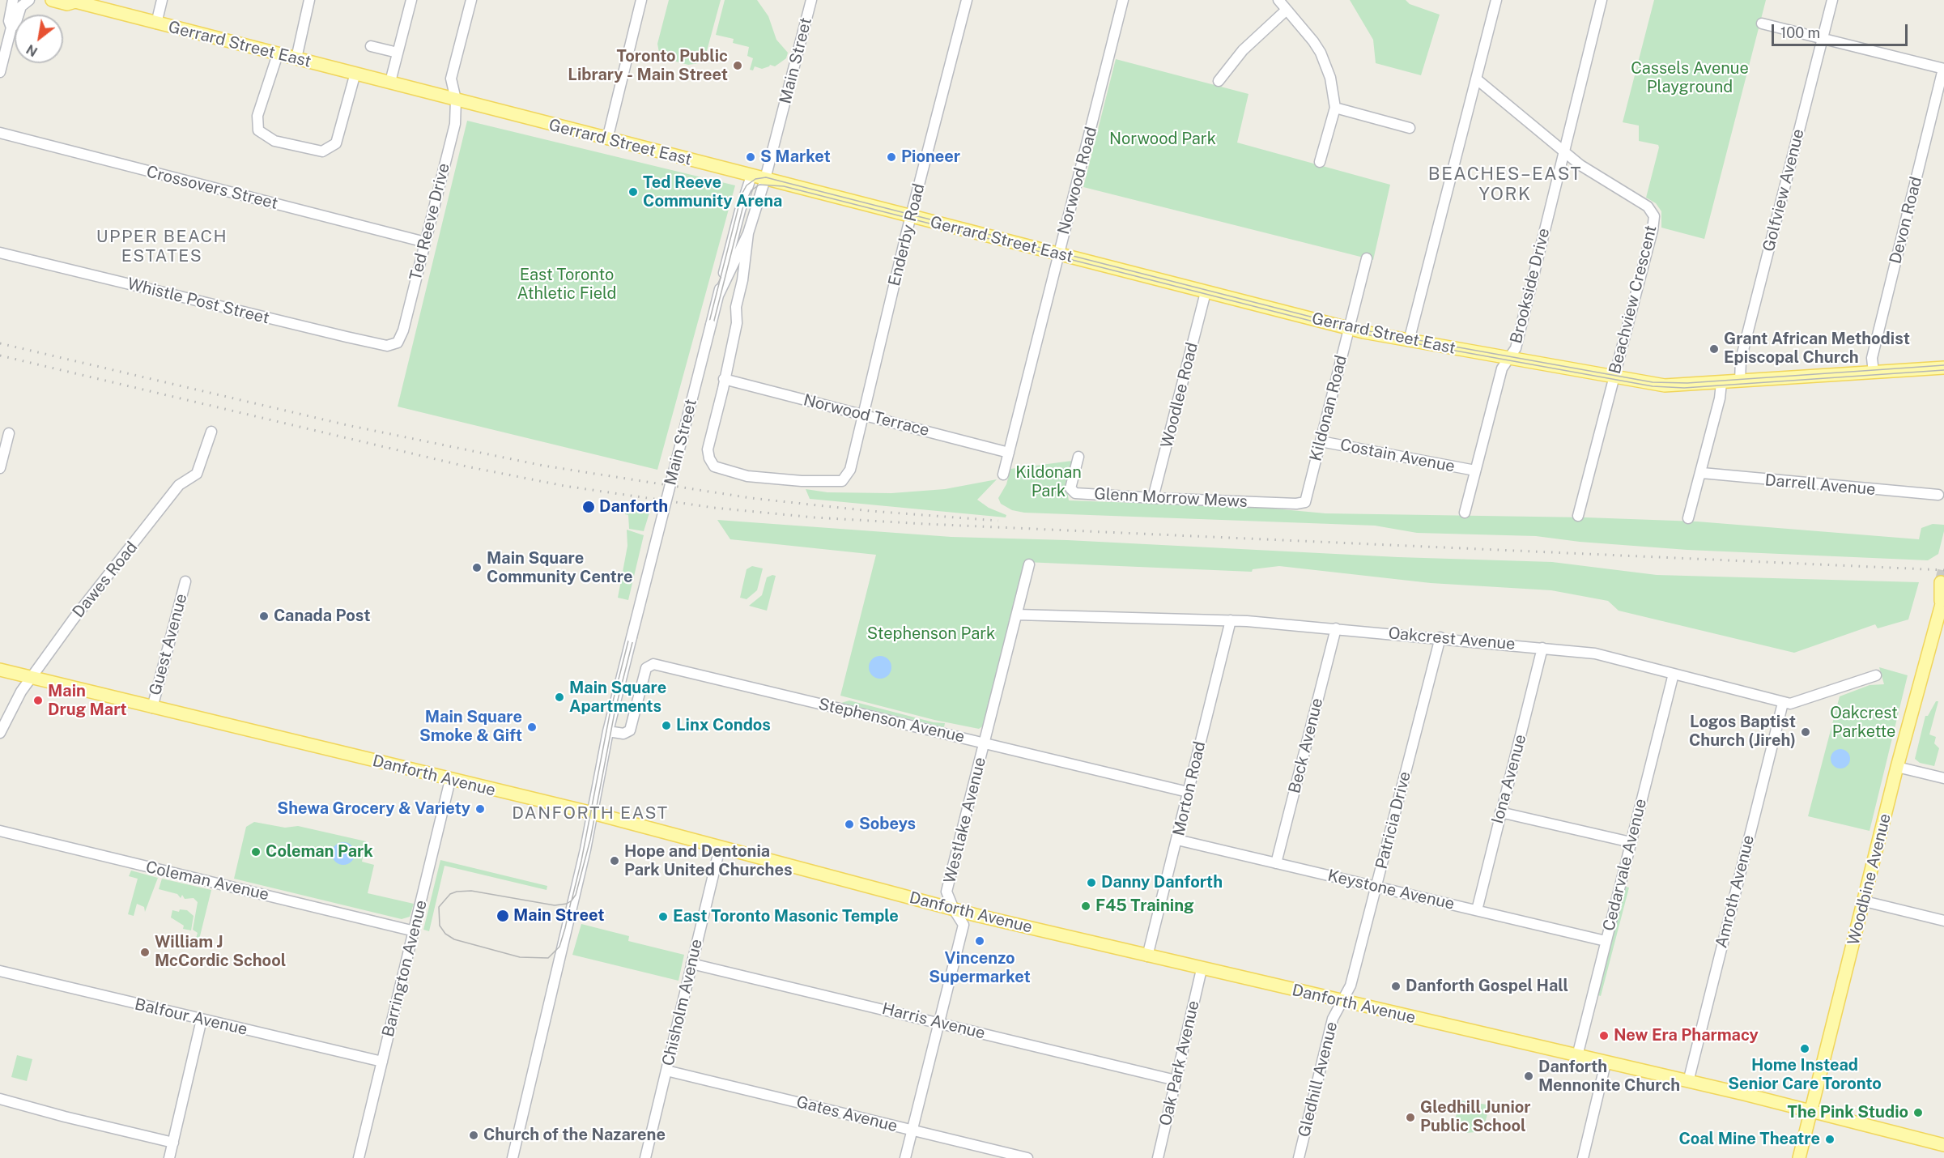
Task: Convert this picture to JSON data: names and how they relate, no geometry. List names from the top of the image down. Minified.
{"streets":{"main road":["Gerrard Street East","Danforth Avenue","Woodbine Avenue"],"street":["Main Street","Norwood Road","Crossovers Street","Golfview Avenue","Devon Road","Ted Reeve Drive","Enderby Road","Brookside Drive","Beachview Crescent","Whistle Post Street","Woodlee Road","Kildonan Road","Norwood Terrace","Costain Avenue","Darrell Avenue","Glenn Morrow Mews","Dawes Road","Oakcrest Avenue","Guest Avenue","Stephenson Avenue","Beck Avenue","Iona Avenue","Morton Road","Westlake Avenue","Patricia Drive","Cedarvale Avenue","Coleman Avenue","Keystone Avenue","Amroth Avenue","Barrington Avenue","Chisholm Avenue","Balfour Avenue","Harris Avenue","Oak Park Avenue","Gledhill Avenue","Gates Avenue"]},"crossings":[["Gerrard Street East","Main Street"],["Gerrard Street East","Norwood Road"],["Gerrard Street East","Golfview Avenue"],["Gerrard Street East","Devon Road"],["Gerrard Street East","Ted Reeve Drive"],["Gerrard Street East","Enderby Road"],["Gerrard Street East","Brookside Drive"],["Gerrard Street East","Beachview Crescent"],["Gerrard Street East","Woodlee Road"],["Gerrard Street East","Kildonan Road"],["Main Street","Enderby Road"],["Main Street","Norwood Terrace"],["Main Street","Stephenson Avenue"],["Main Street","Danforth Avenue"],["Norwood Road","Norwood Terrace"],["Crossovers Street","Ted Reeve Drive"],["Ted Reeve Drive","Whistle Post Street"],["Enderby Road","Norwood Terrace"],["Brookside Drive","Beachview Crescent"],["Brookside Drive","Costain Avenue"],["Woodlee Road","Glenn Morrow Mews"],["Kildonan Road","Costain Avenue"],["Kildonan Road","Glenn Morrow Mews"],["Dawes Road","Danforth Avenue"],["Oakcrest Avenue","Beck Avenue"],["Oakcrest Avenue","Iona Avenue"],["Oakcrest Avenue","Morton Road"],["Oakcrest Avenue","Westlake Avenue"],["Oakcrest Avenue","Patricia Drive"],["Oakcrest Avenue","Cedarvale Avenue"],["Oakcrest Avenue","Amroth Avenue"],["Guest Avenue","Danforth Avenue"],["Stephenson Avenue","Morton Road"],["Stephenson Avenue","Westlake Avenue"],["Beck Avenue","Keystone Avenue"],["Danforth Avenue","Morton Road"],["Danforth Avenue","Westlake Avenue"],["Danforth Avenue","Patricia Drive"],["Danforth Avenue","Cedarvale Avenue"],["Danforth Avenue","Woodbine Avenue"],["Danforth Avenue","Amroth Avenue"],["Danforth Avenue","Barrington Avenue"],["Danforth Avenue","Chisholm Avenue"],["Danforth Avenue","Oak Park Avenue"],["Danforth Avenue","Gledhill Avenue"],["Iona Avenue","Keystone Avenue"],["Morton Road","Keystone Avenue"],["Westlake Avenue","Harris Avenue"],["Westlake Avenue","Gates Avenue"],["Patricia Drive","Keystone Avenue"],["Patricia Drive","Gledhill Avenue"],["Cedarvale Avenue","Keystone Avenue"],["Coleman Avenue","Barrington Avenue"],["Barrington Avenue","Balfour Avenue"],["Chisholm Avenue","Harris Avenue"],["Chisholm Avenue","Gates Avenue"],["Harris Avenue","Oak Park Avenue"]],"districts":["BEACHES–EAST YORK","UPPER BEACH ESTATES","DANFORTH EAST"],"parks":["Cassels Avenue Playground","Norwood Park","East Toronto Athletic Field","Kildonan Park","Stephenson Park","Oakcrest Parkette"],"places":["Toronto Public Library - Main Street","S Market","Pioneer","Ted Reeve Community Arena","Grant African Methodist Episcopal Church","Danforth","Main Square Community Centre","Canada Post","Main Square Apartments","Main Drug Mart","Linx Condos","Main Square Smoke & Gift","Logos Baptist Church (Jireh)","Shewa Grocery & Variety","Sobeys","Coleman Park","Hope and Dentonia Park United Churches","Danny Danforth","F45 Training","Main Street","East Toronto Masonic Temple","Vincenzo Supermarket","William J McCordic School","Danforth Gospel Hall","New Era Pharmacy","Home Instead Senior Care Toronto","Danforth Mennonite Church","The Pink Studio","Gledhill Junior Public School","Church of the Nazarene","Coal Mine Theatre"],"scale_bar":"100 m","north":"bottom left"}
